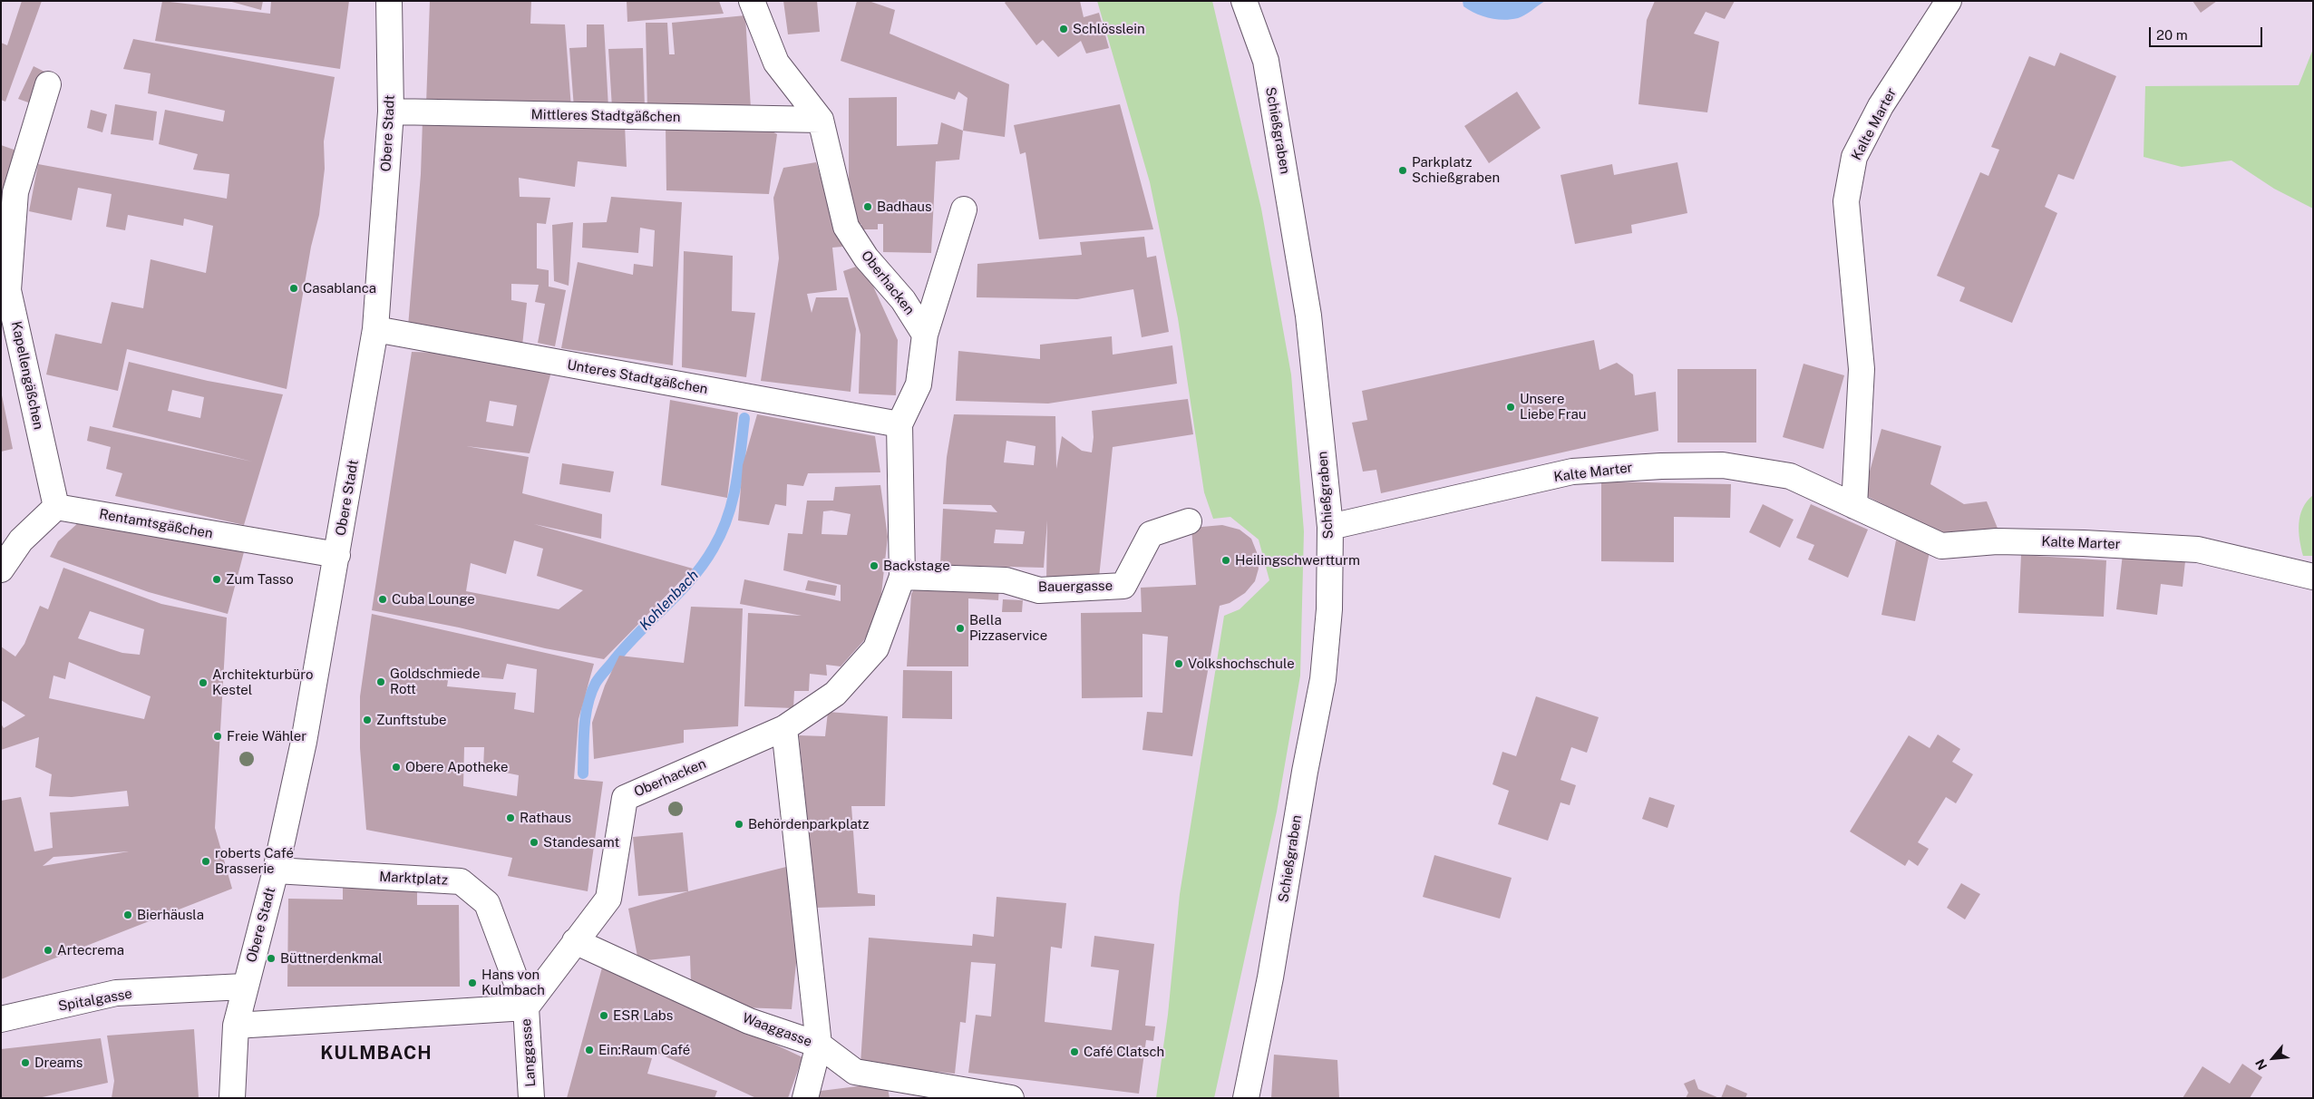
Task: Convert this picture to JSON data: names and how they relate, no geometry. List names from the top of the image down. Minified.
{"streets":{"street":["Mittleres Stadtgäßchen","Kalte Marter","Schießgraben","Obere Stadt","Oberhacken","Kapellengäßchen","Unteres Stadtgäßchen","Rentamtsgäßchen","Bauergasse","Marktplatz","Spitalgasse","Waaggasse","Langgasse"]},"crossings":[["Mittleres Stadtgäßchen","Obere Stadt"],["Mittleres Stadtgäßchen","Oberhacken"],["Kalte Marter","Schießgraben"],["Obere Stadt","Unteres Stadtgäßchen"],["Obere Stadt","Rentamtsgäßchen"],["Obere Stadt","Marktplatz"],["Obere Stadt","Spitalgasse"],["Oberhacken","Unteres Stadtgäßchen"],["Oberhacken","Bauergasse"],["Oberhacken","Waaggasse"],["Kapellengäßchen","Rentamtsgäßchen"],["Marktplatz","Langgasse"]],"districts":["KULMBACH"],"water":["Kohlenbach"],"places":["Schlösslein","Parkplatz Schießgraben","Badhaus","Casablanca","Unsere Liebe Frau","Heilingschwertturm","Backstage","Zum Tasso","Cuba Lounge","Bella Pizzaservice","Volkshochschule","Goldschmiede Rott","Architekturbüro Kestel","Zunftstube","Freie Wähler","Obere Apotheke","Rathaus","Behördenparkplatz","Standesamt","roberts Café Brasserie","Bierhäusla","Artecrema","Büttnerdenkmal","Hans von Kulmbach","ESR Labs","Ein:Raum Café","Café Clatsch","Dreams"],"scale_bar":"20 m","north":"bottom left"}
